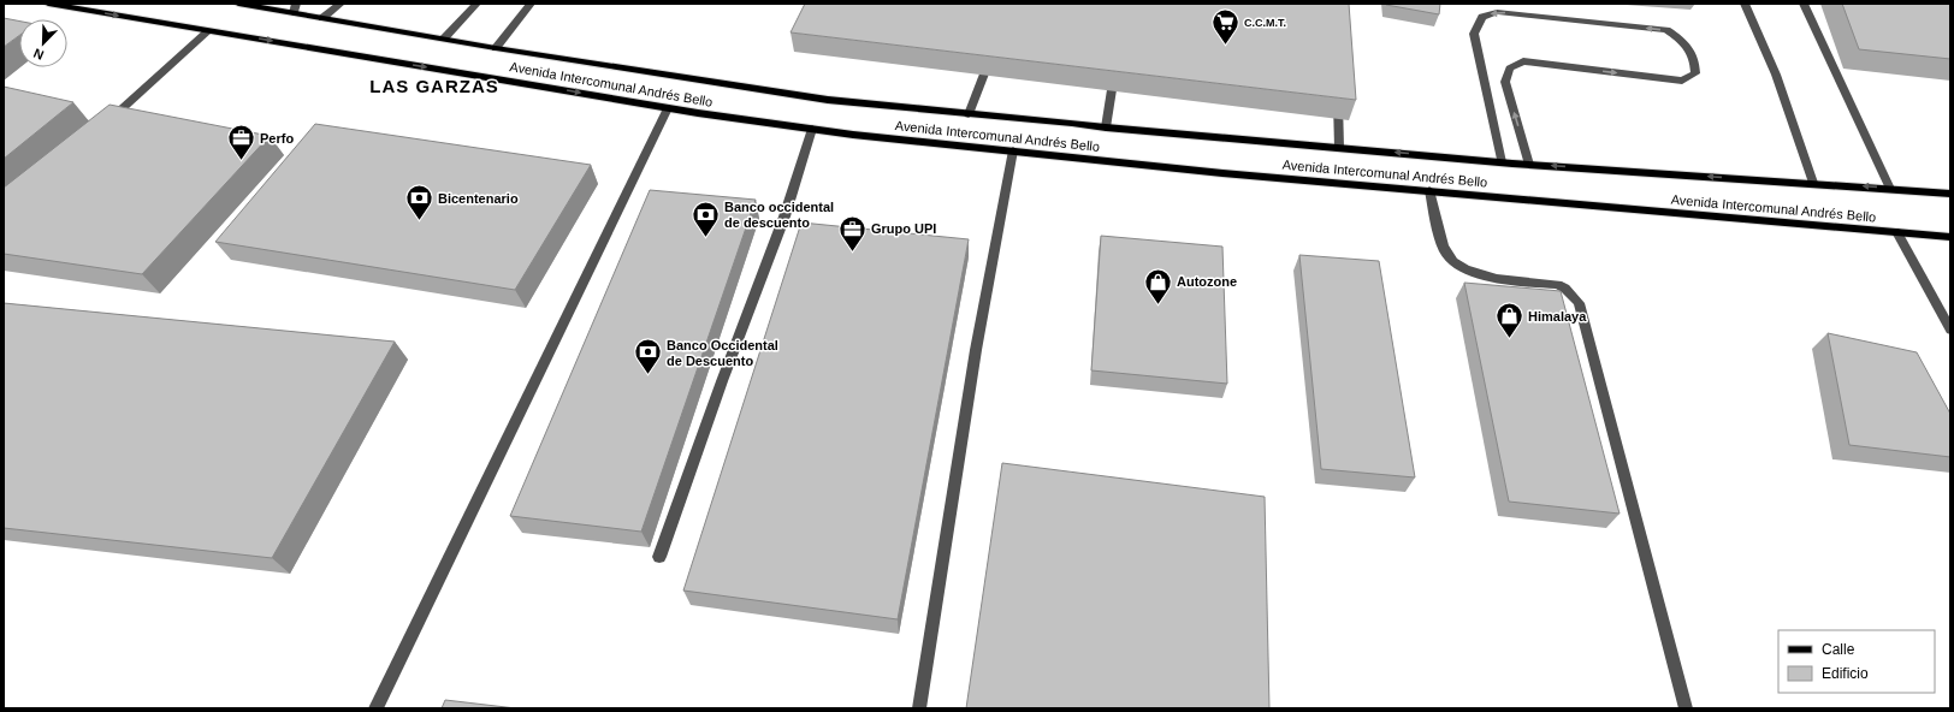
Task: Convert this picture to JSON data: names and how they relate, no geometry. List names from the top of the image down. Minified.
{"streets":{"main road":["Avenida Intercomunal Andrés Bello"]},"districts":["LAS GARZAS"],"places":{"supermarket":["C.C.M.T."],"office":["Perfo","Grupo UPI"],"bank":["Bicentenario","Banco occidental de descuento","Banco Occidental de Descuento"],"shop":["Autozone","Himalaya"]},"legend":["Calle","Edificio"],"north":"bottom left"}
